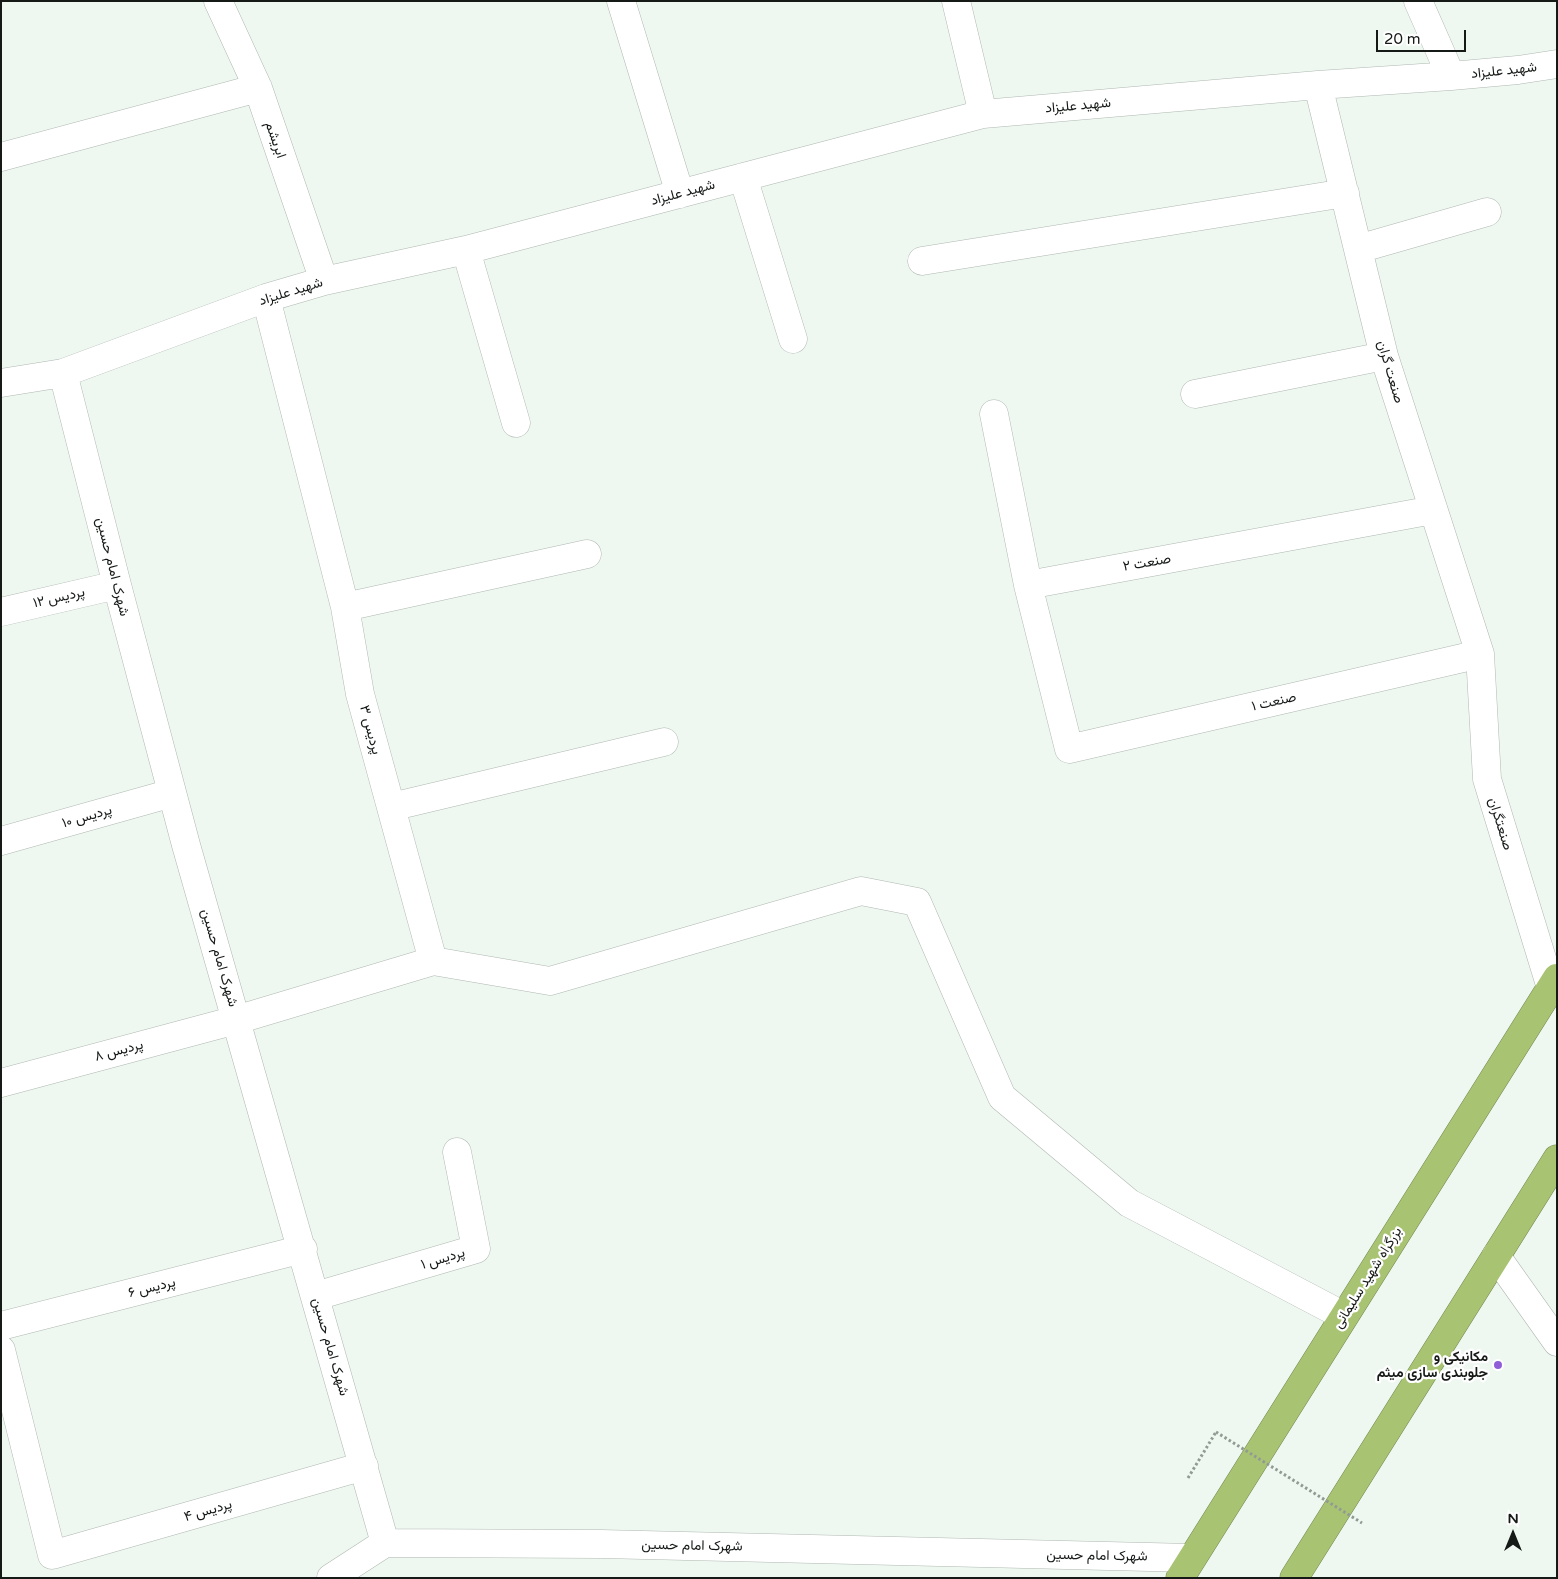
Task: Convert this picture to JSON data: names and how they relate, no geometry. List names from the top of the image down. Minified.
{"streets":{"highway":["بزرگراه شهید سلیمانی"],"street":["شهید علیزاد","ابریشم","صنعت گران","صنعت ۲","شهرک امام حسین","پردیس ۱۲","صنعت ۱","پردیس ۳","پردیس ۱۰","صنعتگران","پردیس ۸","پردیس ۱","پردیس ۶","پردیس ۴"]},"crossings":[["شهید علیزاد","ابریشم"],["شهید علیزاد","صنعت گران"],["شهید علیزاد","شهرک امام حسین"],["شهید علیزاد","پردیس ۳"],["صنعت گران","صنعت ۲"],["صنعت گران","صنعت ۱"],["صنعت گران","صنعتگران"],["صنعت ۲","صنعت ۱"],["شهرک امام حسین","پردیس ۱۲"],["شهرک امام حسین","پردیس ۱۰"],["شهرک امام حسین","پردیس ۸"],["شهرک امام حسین","پردیس ۱"],["شهرک امام حسین","بزرگراه شهید سلیمانی"],["شهرک امام حسین","پردیس ۶"],["شهرک امام حسین","پردیس ۴"],["صنعت ۱","صنعتگران"],["صنعتگران","بزرگراه شهید سلیمانی"]],"places":["مکانیکی و جلوبندی سازی میثم"],"scale_bar":"20 m","north":"top"}
